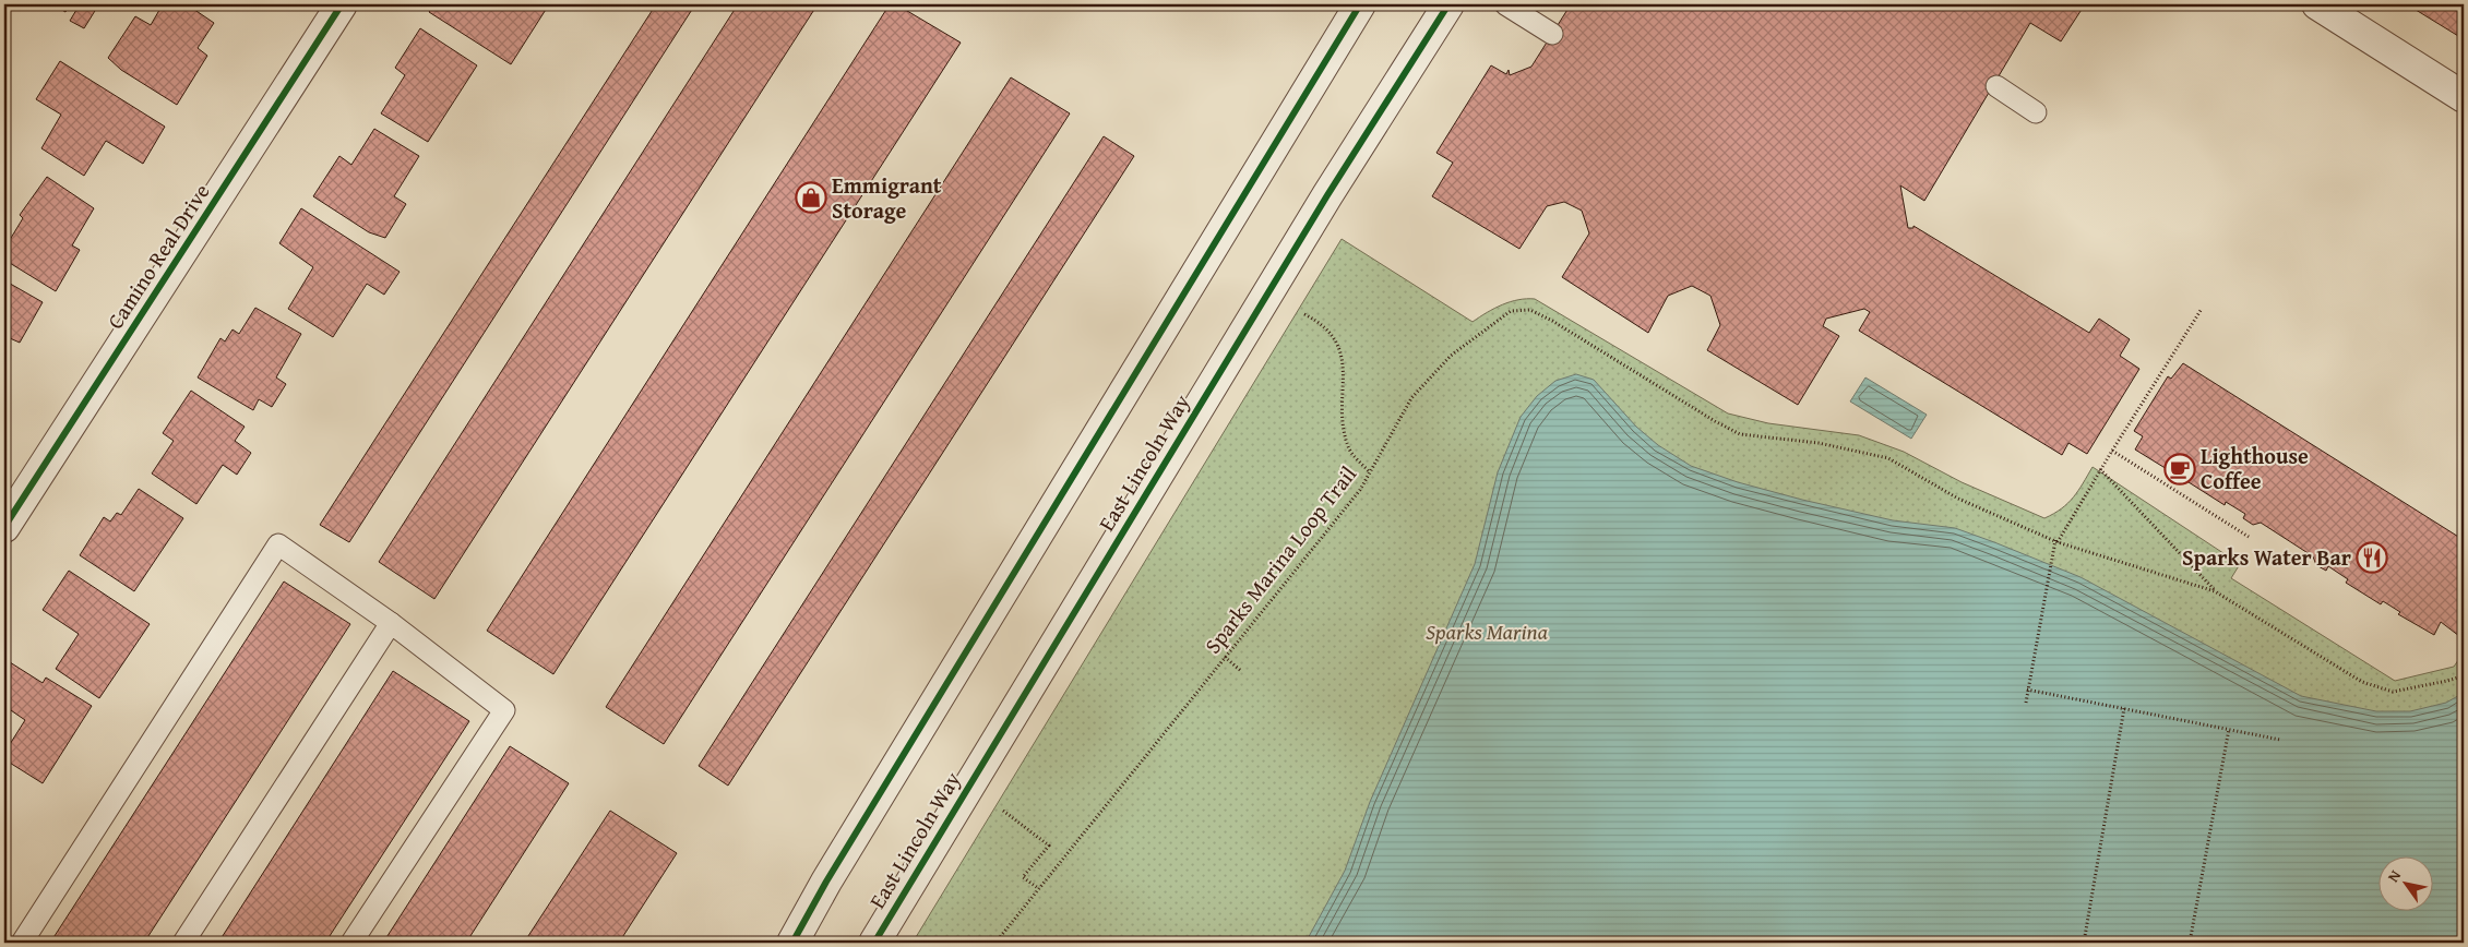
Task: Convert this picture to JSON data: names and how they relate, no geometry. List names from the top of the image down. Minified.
{"streets":{"street":["Camino Real Drive","East Lincoln Way"],"path":["Sparks Marina Loop Trail"]},"parks":["Sparks Marina"],"places":{"shop":["Emmigrant Storage"],"cafe":["Lighthouse Coffee"],"restaurant":["Sparks Water Bar"]},"north":"top left"}
